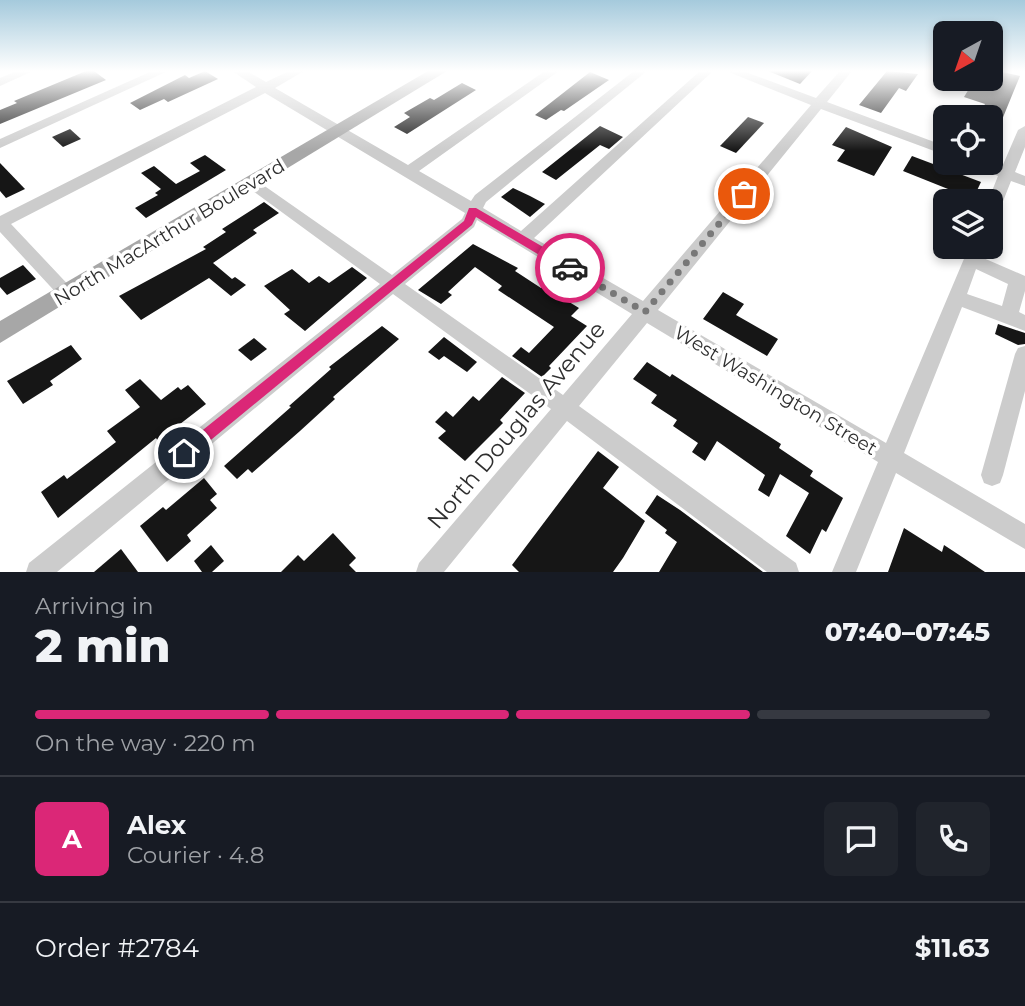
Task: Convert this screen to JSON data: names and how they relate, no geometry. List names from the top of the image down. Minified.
{"streets":{"main road":["North MacArthur Boulevard"],"street":["West Washington Street","North Douglas Avenue"]},"crossings":[["North MacArthur Boulevard","West Washington Street"],["West Washington Street","North Douglas Avenue"]],"north":"bottom left","page":{"heading":["2 min","Arriving in","07:40–07:45"],"panel":["Alex","Courier · 4.8","Order #2784","$11.63"],"bar":"On the way · 220 m","round":"A"}}
